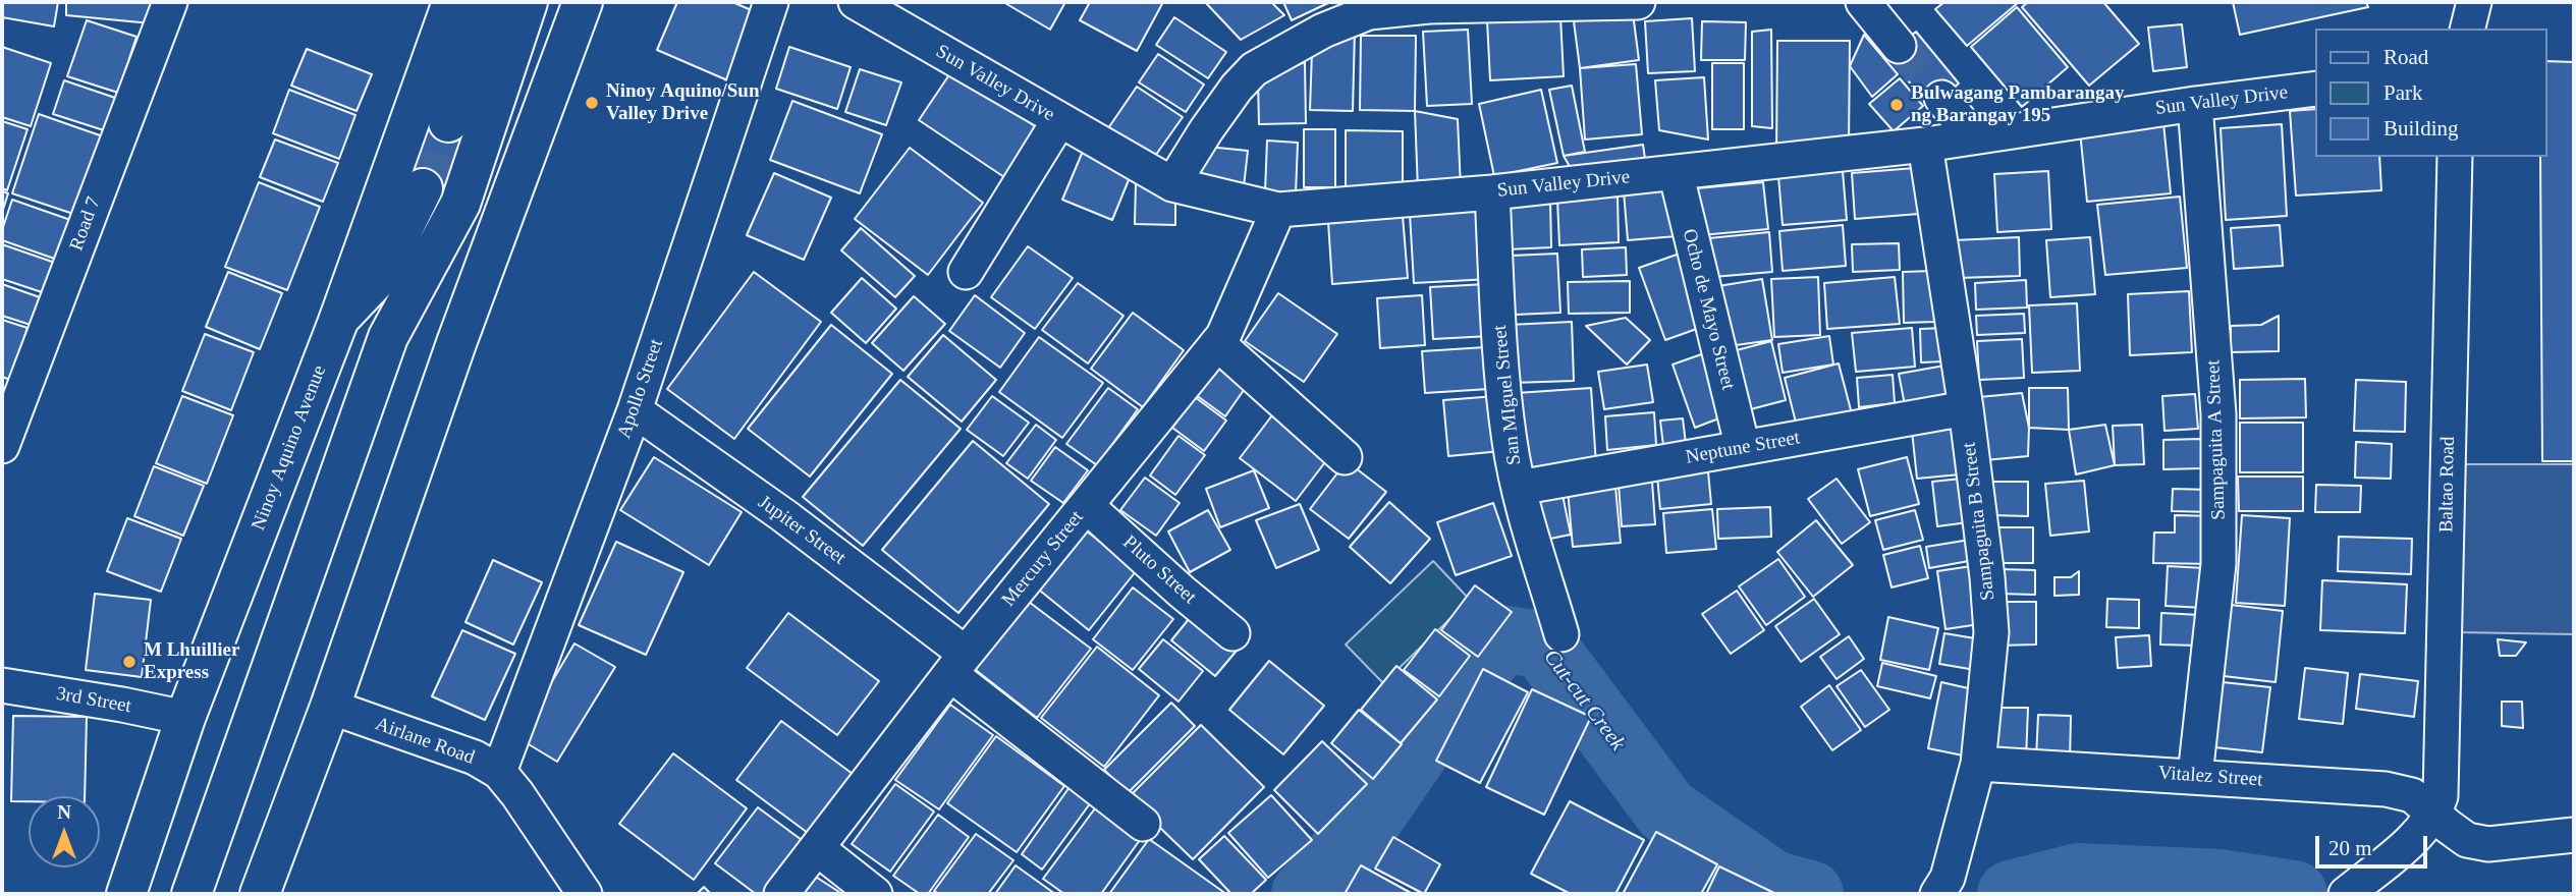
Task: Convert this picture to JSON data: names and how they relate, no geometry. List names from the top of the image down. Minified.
{"streets":{"main road":["Ninoy Aquino Avenue"],"street":["Sun Valley Drive","Road 7","Ocho de Mayo Street","Apollo Street","San MIguel Street","Sampaguita A Street","Neptune Street","Baltao Road","Sampaguita B Street","Jupiter Street","Mercury Street","Pluto Street","3rd Street","Airlane Road","Vitalez Street"]},"crossings":[["Sun Valley Drive","Ocho de Mayo Street"],["Sun Valley Drive","San MIguel Street"],["Sun Valley Drive","Sampaguita A Street"],["Sun Valley Drive","Sampaguita B Street"],["Sun Valley Drive","Mercury Street"],["Ocho de Mayo Street","Neptune Street"],["Apollo Street","Jupiter Street"],["Apollo Street","Airlane Road"],["San MIguel Street","Neptune Street"],["Sampaguita A Street","Vitalez Street"],["Ninoy Aquino Avenue","3rd Street"],["Neptune Street","Sampaguita B Street"],["Baltao Road","Vitalez Street"],["Sampaguita B Street","Vitalez Street"],["Jupiter Street","Mercury Street"],["Mercury Street","Pluto Street"]],"water":["Cut-cut Creek"],"places":["Ninoy Aquino/Sun Valley Drive","Bulwagang Pambarangay ng Barangay 195","M Lhuillier Express"],"legend":["Road","Park","Building"],"scale_bar":"20 m","north":"top"}
